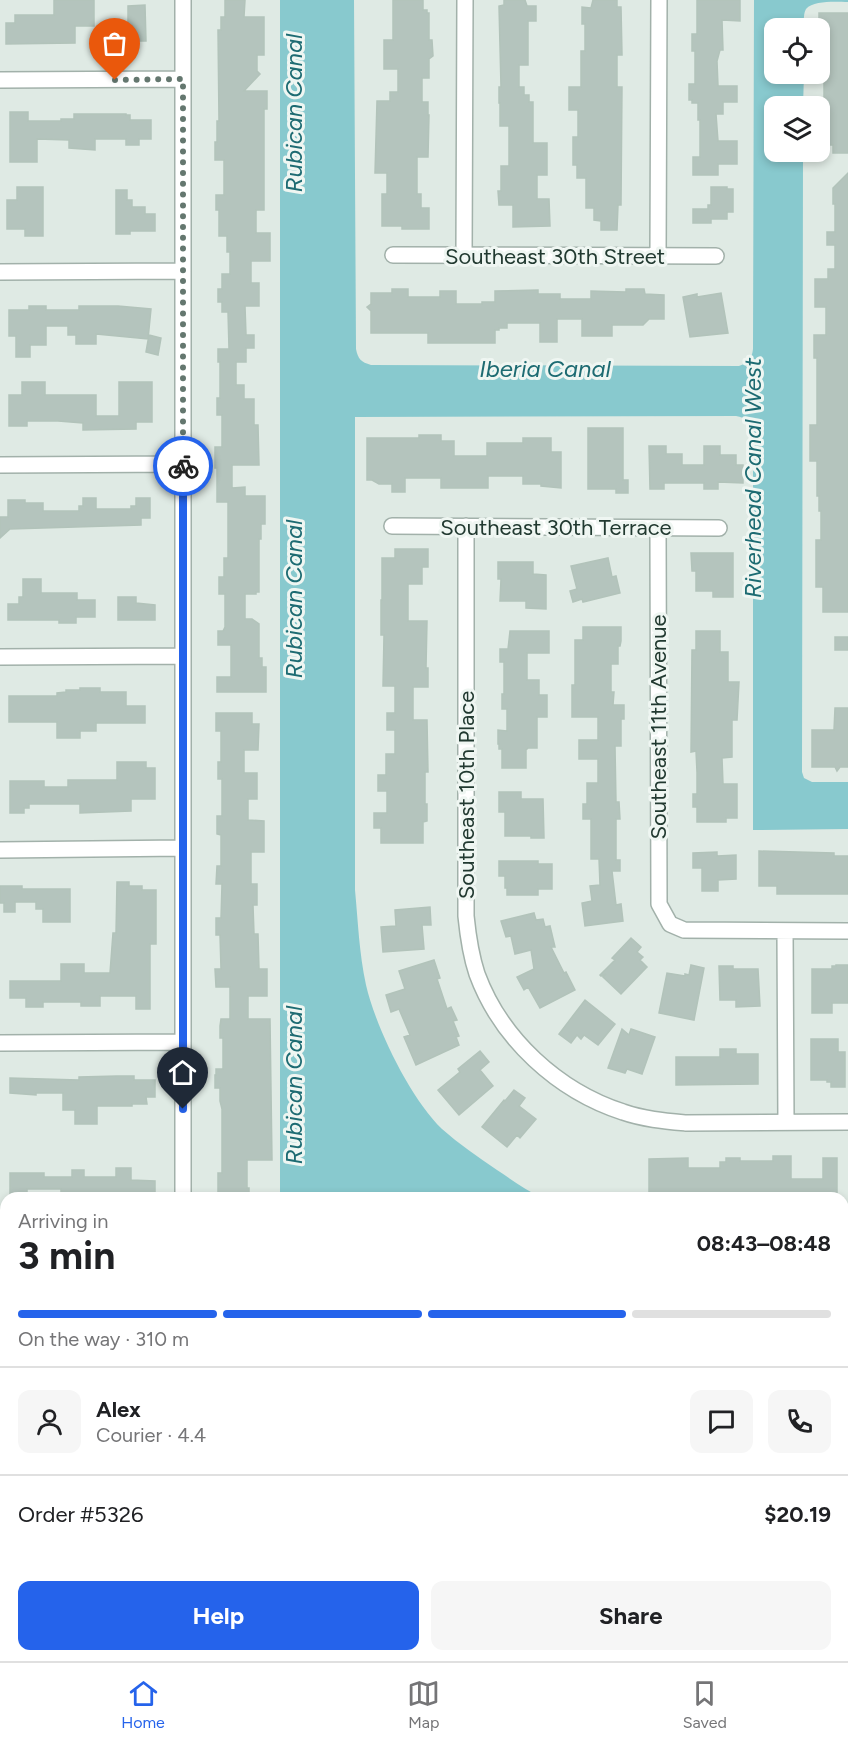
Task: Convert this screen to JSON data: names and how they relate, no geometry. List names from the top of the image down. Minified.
{"streets":{"street":["Southeast 30th Street","Southeast 30th Terrace","Southeast 11th Avenue","Southeast 10th Place"]},"crossings":[["Southeast 30th Terrace","Southeast 11th Avenue"],["Southeast 30th Terrace","Southeast 10th Place"]],"water":["Rubican Canal","Iberia Canal","Riverhead Canal West"],"page":{"heading":["3 min","Arriving in","08:43–08:48"],"panel":["Alex","Courier · 4.4","Order #5326","$20.19"],"bar":"On the way · 310 m","buttons":["Help","Share"],"tabs":["Home","Map","Saved"]}}
